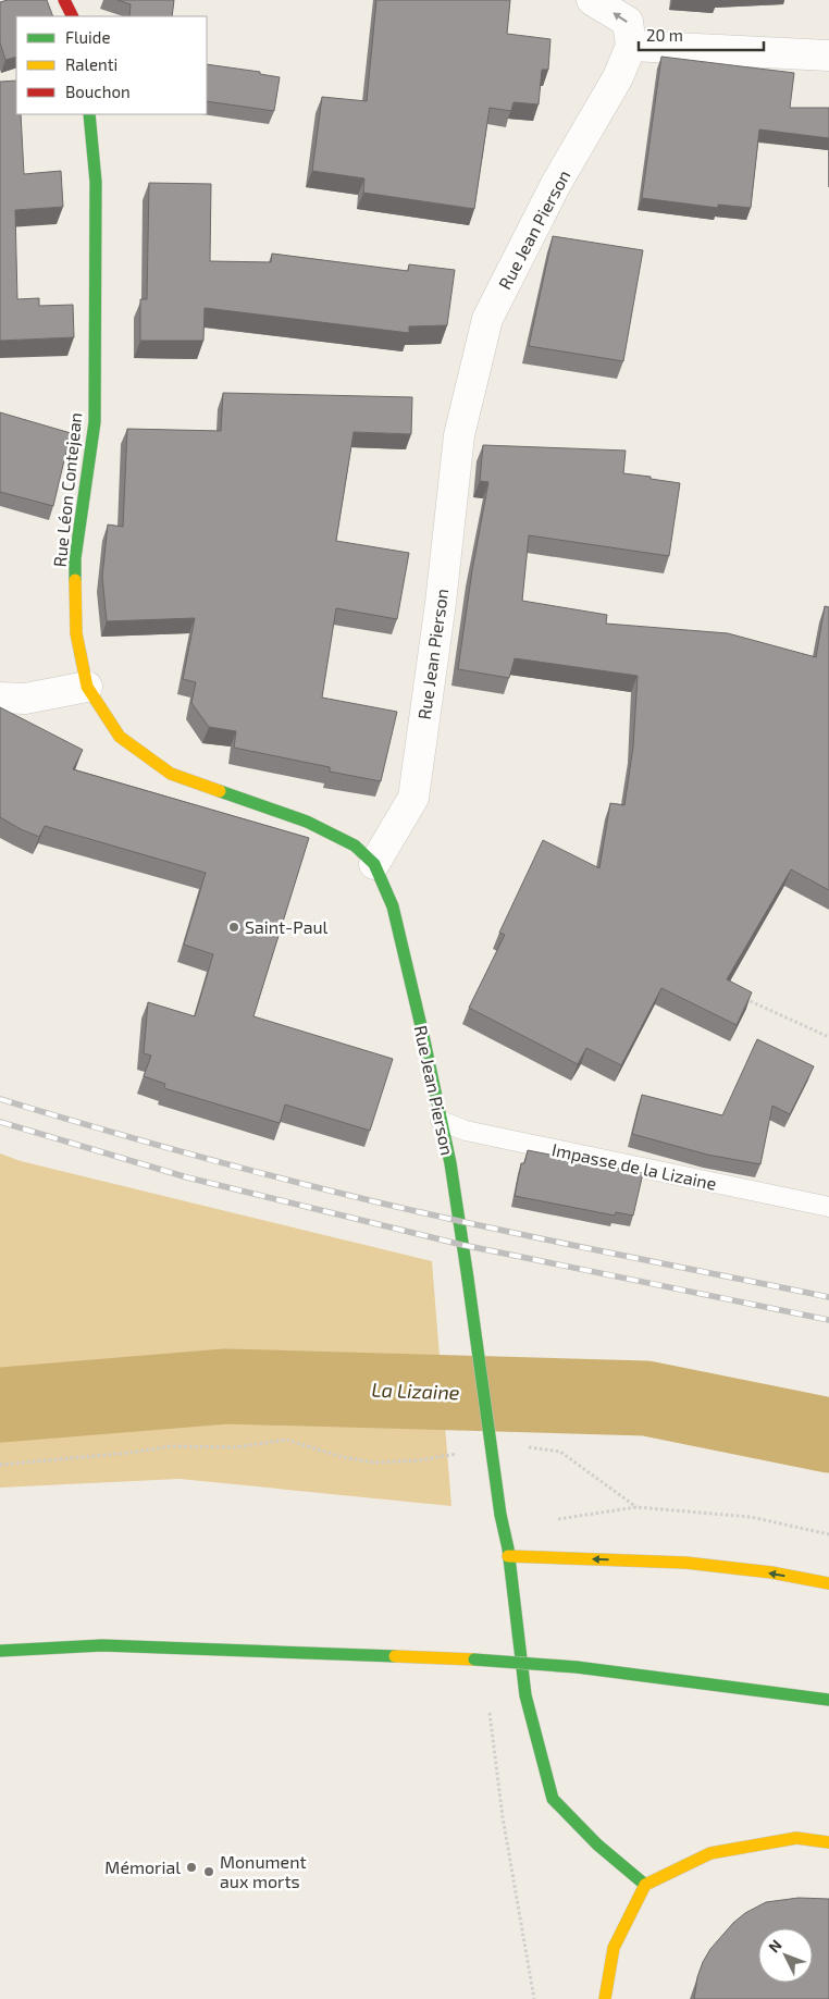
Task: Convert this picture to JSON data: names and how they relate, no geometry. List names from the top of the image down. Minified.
{"streets":{"street":["Rue Jean Pierson","Rue Léon Contejean"],"lane":["Impasse de la Lizaine"]},"crossings":[["Rue Jean Pierson","Rue Léon Contejean"],["Rue Jean Pierson","Impasse de la Lizaine"]],"water":["La Lizaine"],"places":["Saint-Paul","Mémorial","Monument aux morts"],"legend":["Fluide","Ralenti","Bouchon"],"scale_bar":"20 m","north":"top left"}
